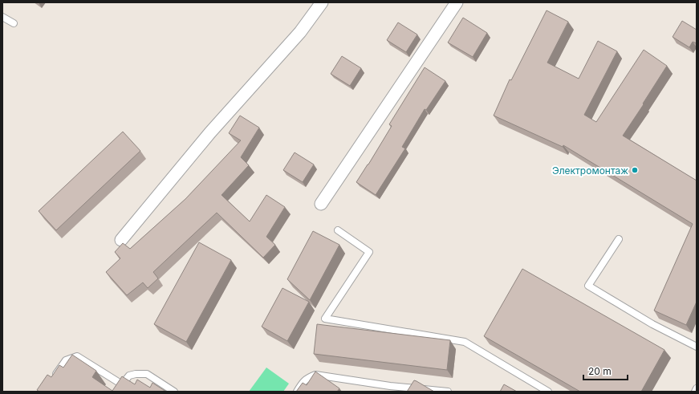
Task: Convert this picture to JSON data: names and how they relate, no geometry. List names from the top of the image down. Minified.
{"places":["Электромонтаж"],"scale_bar":"20 m"}
